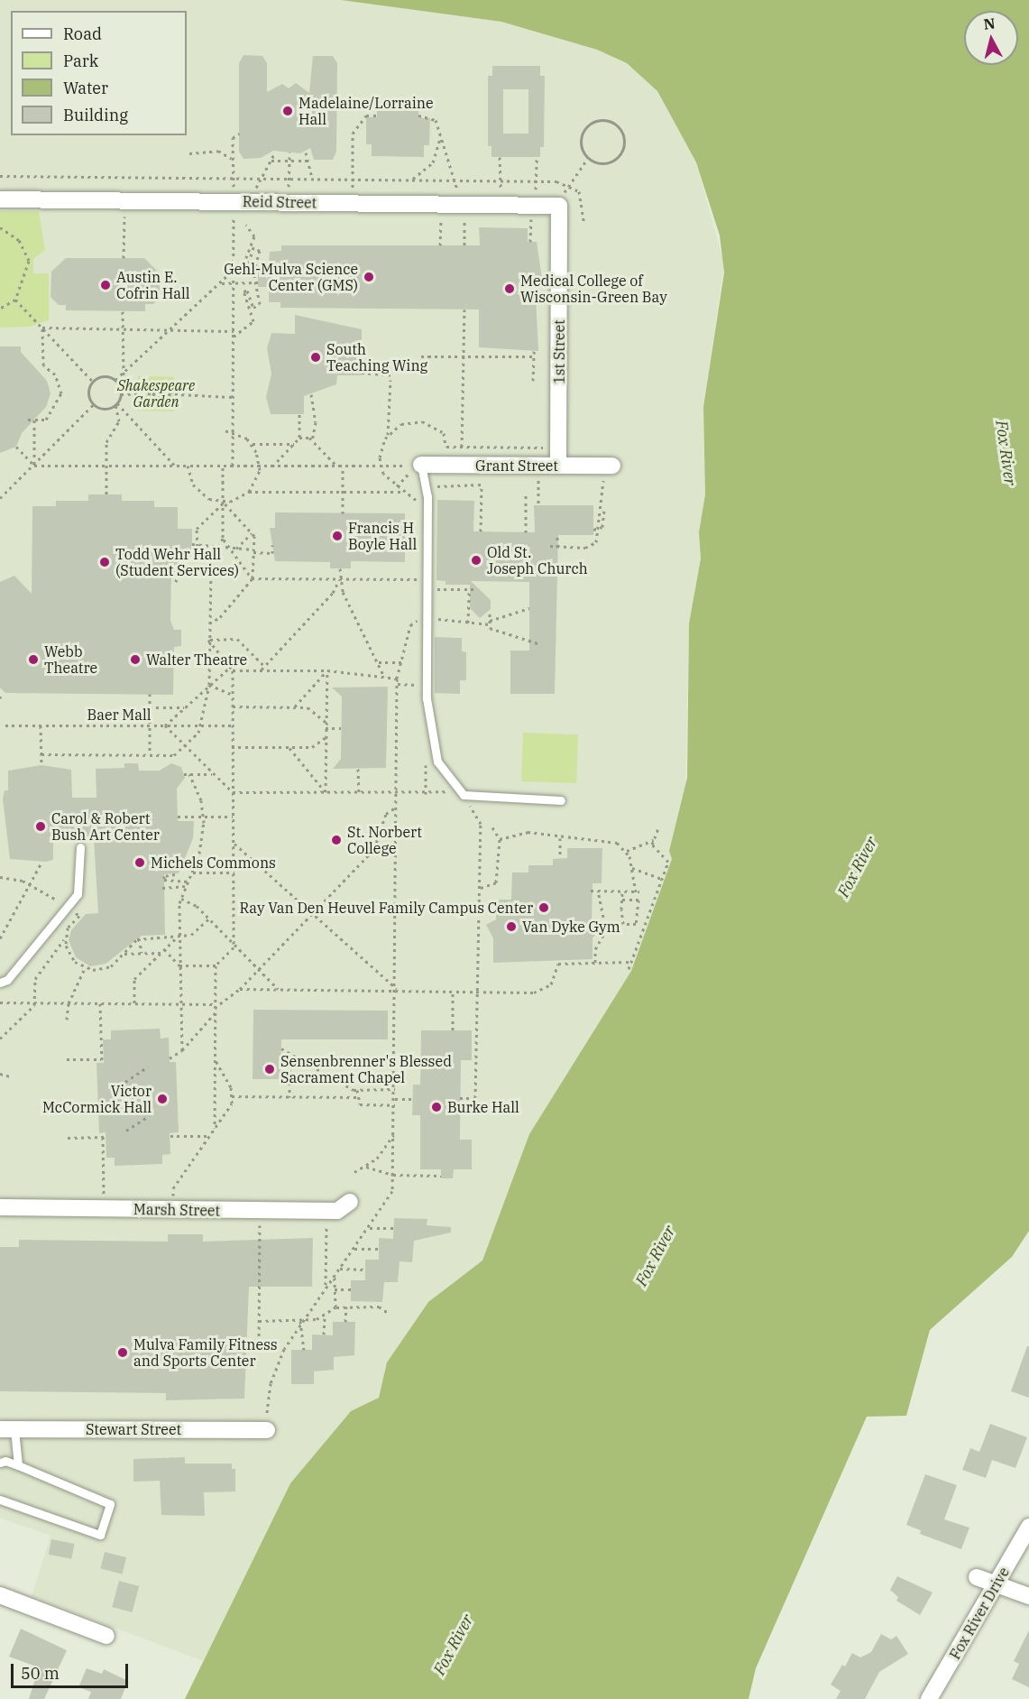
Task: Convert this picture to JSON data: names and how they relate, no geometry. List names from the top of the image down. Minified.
{"streets":{"street":["Reid Street","1st Street","Grant Street","Marsh Street","Stewart Street","Fox River Drive"],"path":["Baer Mall"]},"crossings":[["Reid Street","1st Street"],["1st Street","Grant Street"]],"water":["Fox River"],"parks":["Shakespeare Garden"],"places":["Madelaine/Lorraine Hall","Gehl-Mulva Science Center (GMS)","Austin E. Cofrin Hall","Medical College of Wisconsin-Green Bay","South Teaching Wing","Francis H Boyle Hall","Old St. Joseph Church","Todd Wehr Hall (Student Services)","Webb Theatre","Walter Theatre","Carol & Robert Bush Art Center","St. Norbert College","Michels Commons","Ray Van Den Heuvel Family Campus Center","Van Dyke Gym","Sensenbrenner's Blessed Sacrament Chapel","Victor McCormick Hall","Burke Hall","Mulva Family Fitness and Sports Center"],"legend":["Road","Park","Water","Building"],"scale_bar":"50 m","north":"top"}
